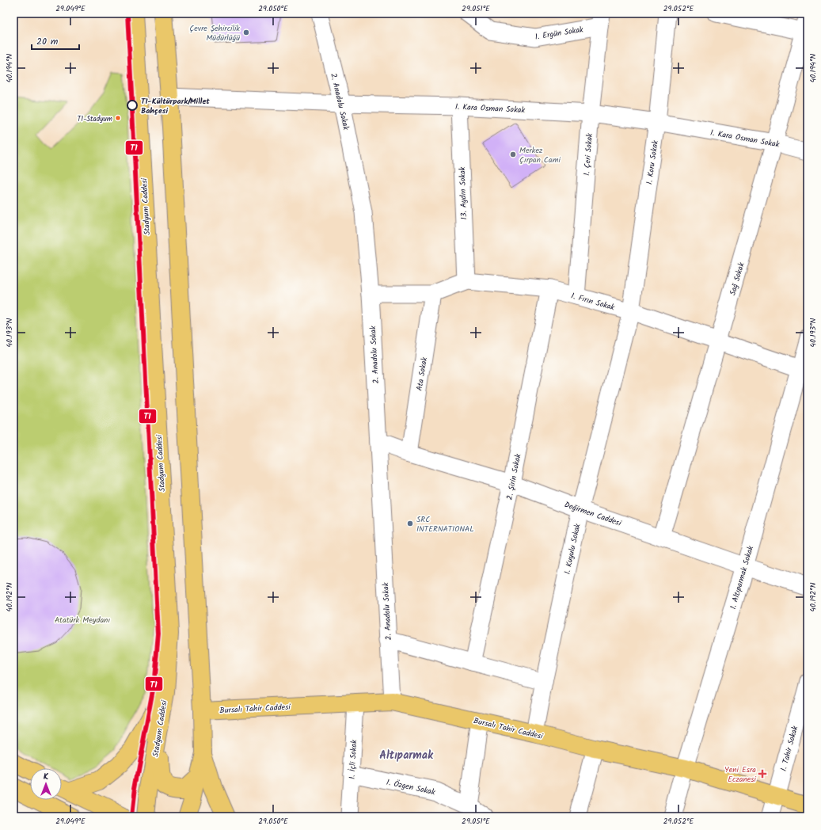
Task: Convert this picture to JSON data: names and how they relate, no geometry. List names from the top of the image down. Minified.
{"streets":{"main road":["Stadyum Caddesi","Bursalı Tahir Caddesi"],"street":["1. Ergün Sokak","2. Anadolu Sokak","1. Kara Osman Sokak","1. Çeri Sokak","1. Koru Sokak","13. Aydın Sokak","Sağ Sokak","1. Fırın Sokak","Ata Sokak","2. Şirin Sokak","Değirmen Caddesi","1. Kuyulu Sokak","1. Altıparmak Sokak","1. Tahir Sokak","1. İçli Sokak","1. Özgen Sokak"]},"crossings":[["1. Ergün Sokak","1. Çeri Sokak"],["2. Anadolu Sokak","1. Kara Osman Sokak"],["2. Anadolu Sokak","1. Fırın Sokak"],["2. Anadolu Sokak","Değirmen Caddesi"],["2. Anadolu Sokak","Bursalı Tahir Caddesi"],["1. Kara Osman Sokak","1. Çeri Sokak"],["1. Kara Osman Sokak","1. Koru Sokak"],["1. Kara Osman Sokak","13. Aydın Sokak"],["1. Kara Osman Sokak","Sağ Sokak"],["1. Çeri Sokak","1. Fırın Sokak"],["1. Koru Sokak","1. Fırın Sokak"],["1. Koru Sokak","1. Kuyulu Sokak"],["13. Aydın Sokak","1. Fırın Sokak"],["Sağ Sokak","1. Fırın Sokak"],["Sağ Sokak","Değirmen Caddesi"],["1. Fırın Sokak","Ata Sokak"],["1. Fırın Sokak","2. Şirin Sokak"],["1. Fırın Sokak","1. Kuyulu Sokak"],["1. Fırın Sokak","1. Altıparmak Sokak"],["Ata Sokak","Değirmen Caddesi"],["2. Şirin Sokak","Değirmen Caddesi"],["Değirmen Caddesi","1. Kuyulu Sokak"],["Değirmen Caddesi","1. Altıparmak Sokak"],["1. Kuyulu Sokak","Bursalı Tahir Caddesi"],["1. Altıparmak Sokak","Bursalı Tahir Caddesi"],["Bursalı Tahir Caddesi","1. Tahir Sokak"],["Bursalı Tahir Caddesi","1. İçli Sokak"],["1. İçli Sokak","1. Özgen Sokak"]],"districts":["Altıparmak"],"parks":["Atatürk Meydanı"],"places":{"other":["Çevre Şehircilik Müdürlüğü","T1-Kültürpark/Millet Bahçesi","T1-Stadyum","Merkez Çırpan Cami","SRC INTERNATIONAL"],"health":["Yeni Esra Eczanesi"]},"lines":["transit line T1"],"scale_bar":"20 m","north":"top","coordinates":["29.049°E","29.050°E","29.051°E","29.052°E","40.194°N","40.193°N","40.192°N"]}
